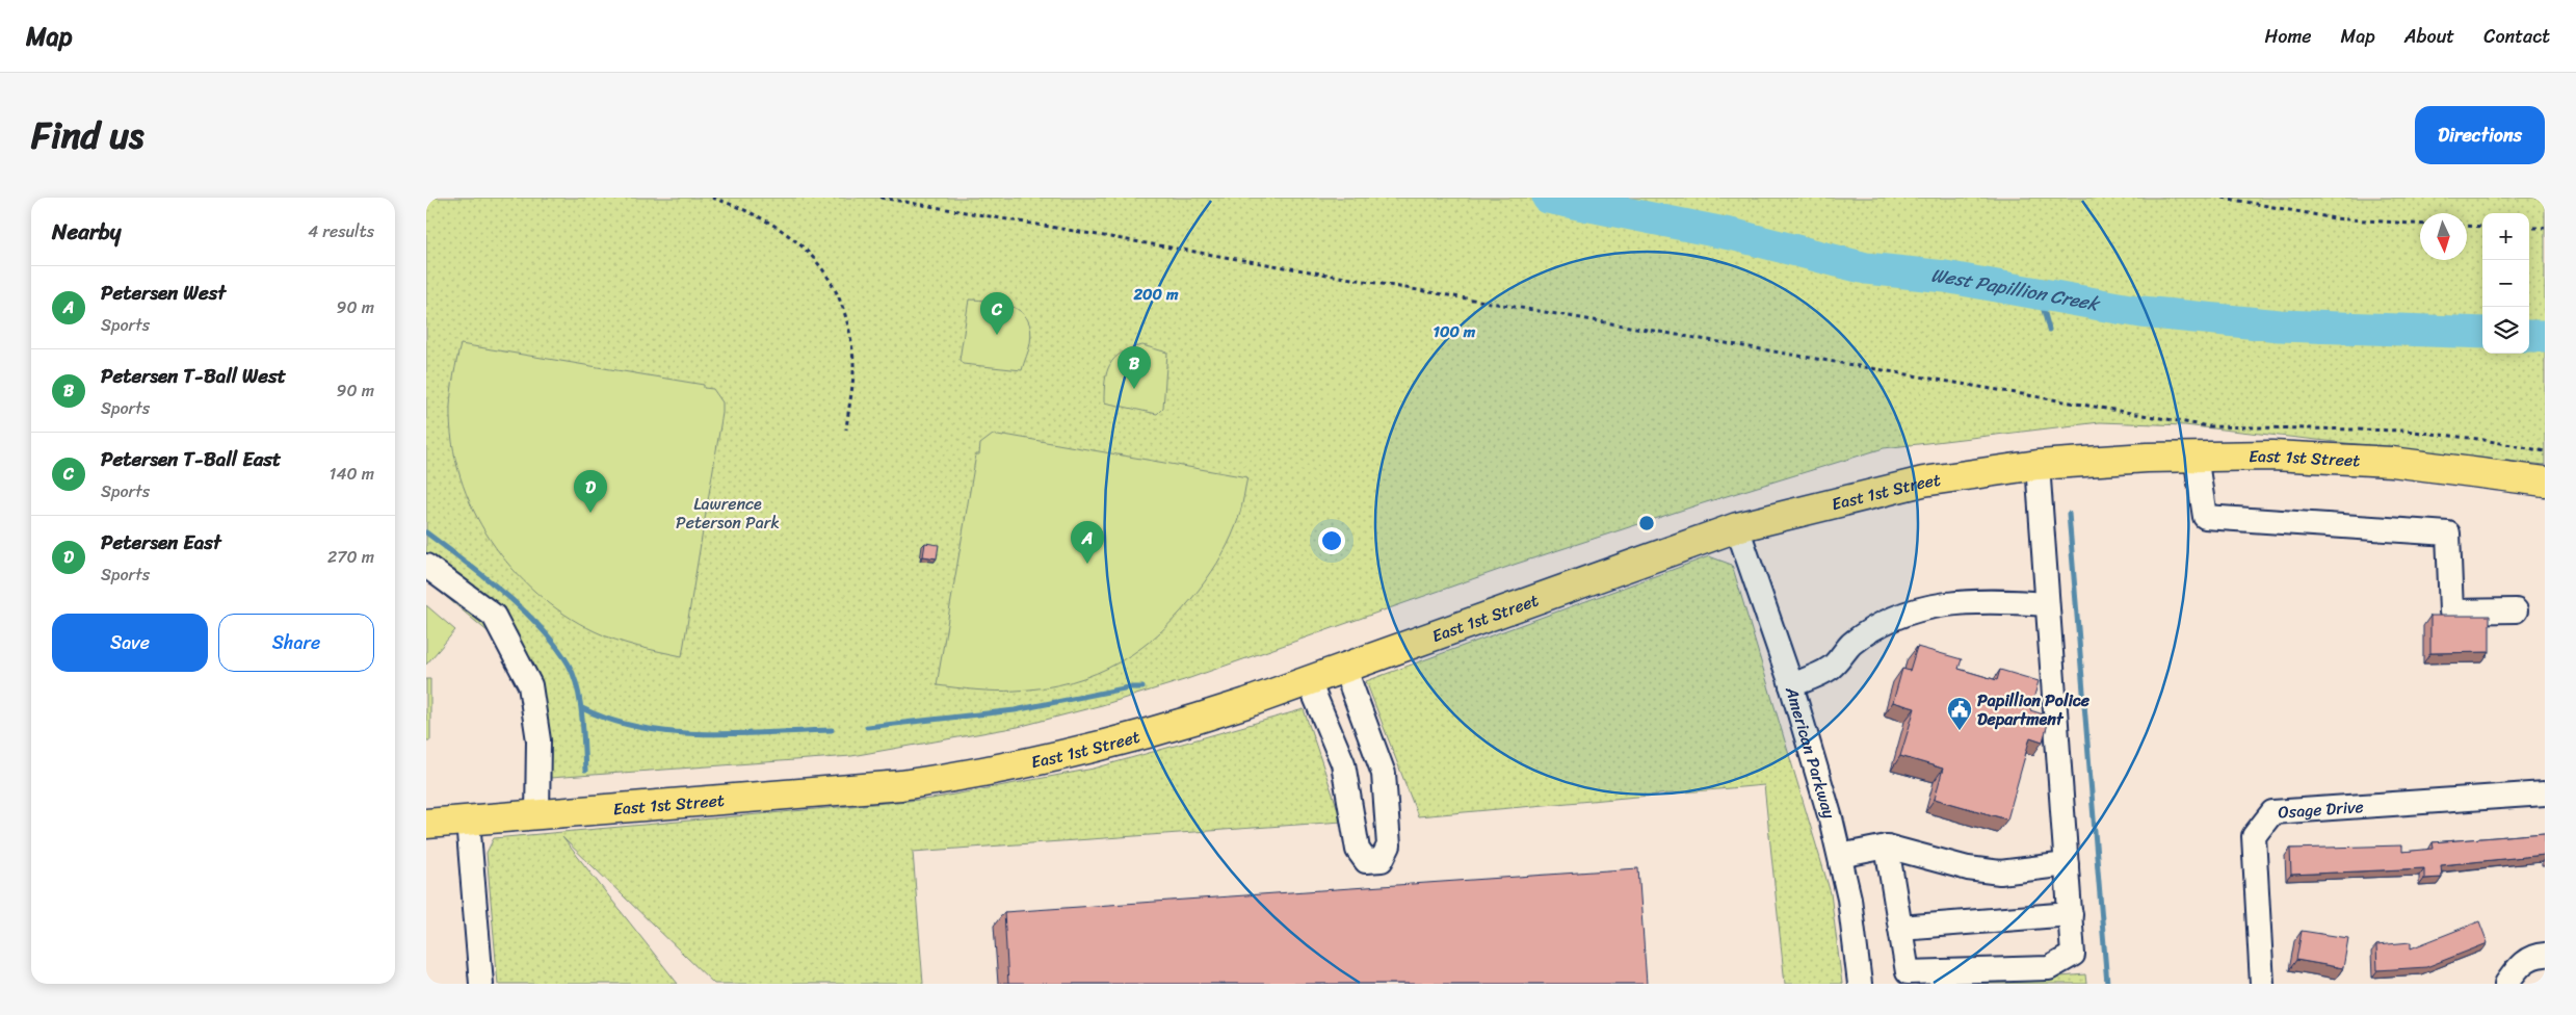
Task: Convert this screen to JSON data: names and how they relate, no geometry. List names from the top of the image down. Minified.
{"streets":{"main road":["East 1st Street"],"street":["American Parkway","Osage Drive"]},"crossings":[["East 1st Street","American Parkway"]],"water":["West Papillion Creek"],"parks":["Lawrence Peterson Park"],"places":{"public building":["Papillion Police Department"]},"north":"bottom","page":{"header":"Map","nav":["Home","Map","About","Contact"],"title":"Find us","buttons":["Directions",["Save","Share"]],"heading":["Nearby","4 results"],"map_buttons":["+","−"],"list":[{"mark":"A","name":"Petersen West","note":"Sports","value":"90 m"},{"mark":"B","name":"Petersen T-Ball West","note":"Sports","value":"90 m"},{"mark":"C","name":"Petersen T-Ball East","note":"Sports","value":"140 m"},{"mark":"D","name":"Petersen East","note":"Sports","value":"270 m"}],"pins":["C","B","D","A"]},"rings":["200 m","100 m"]}
